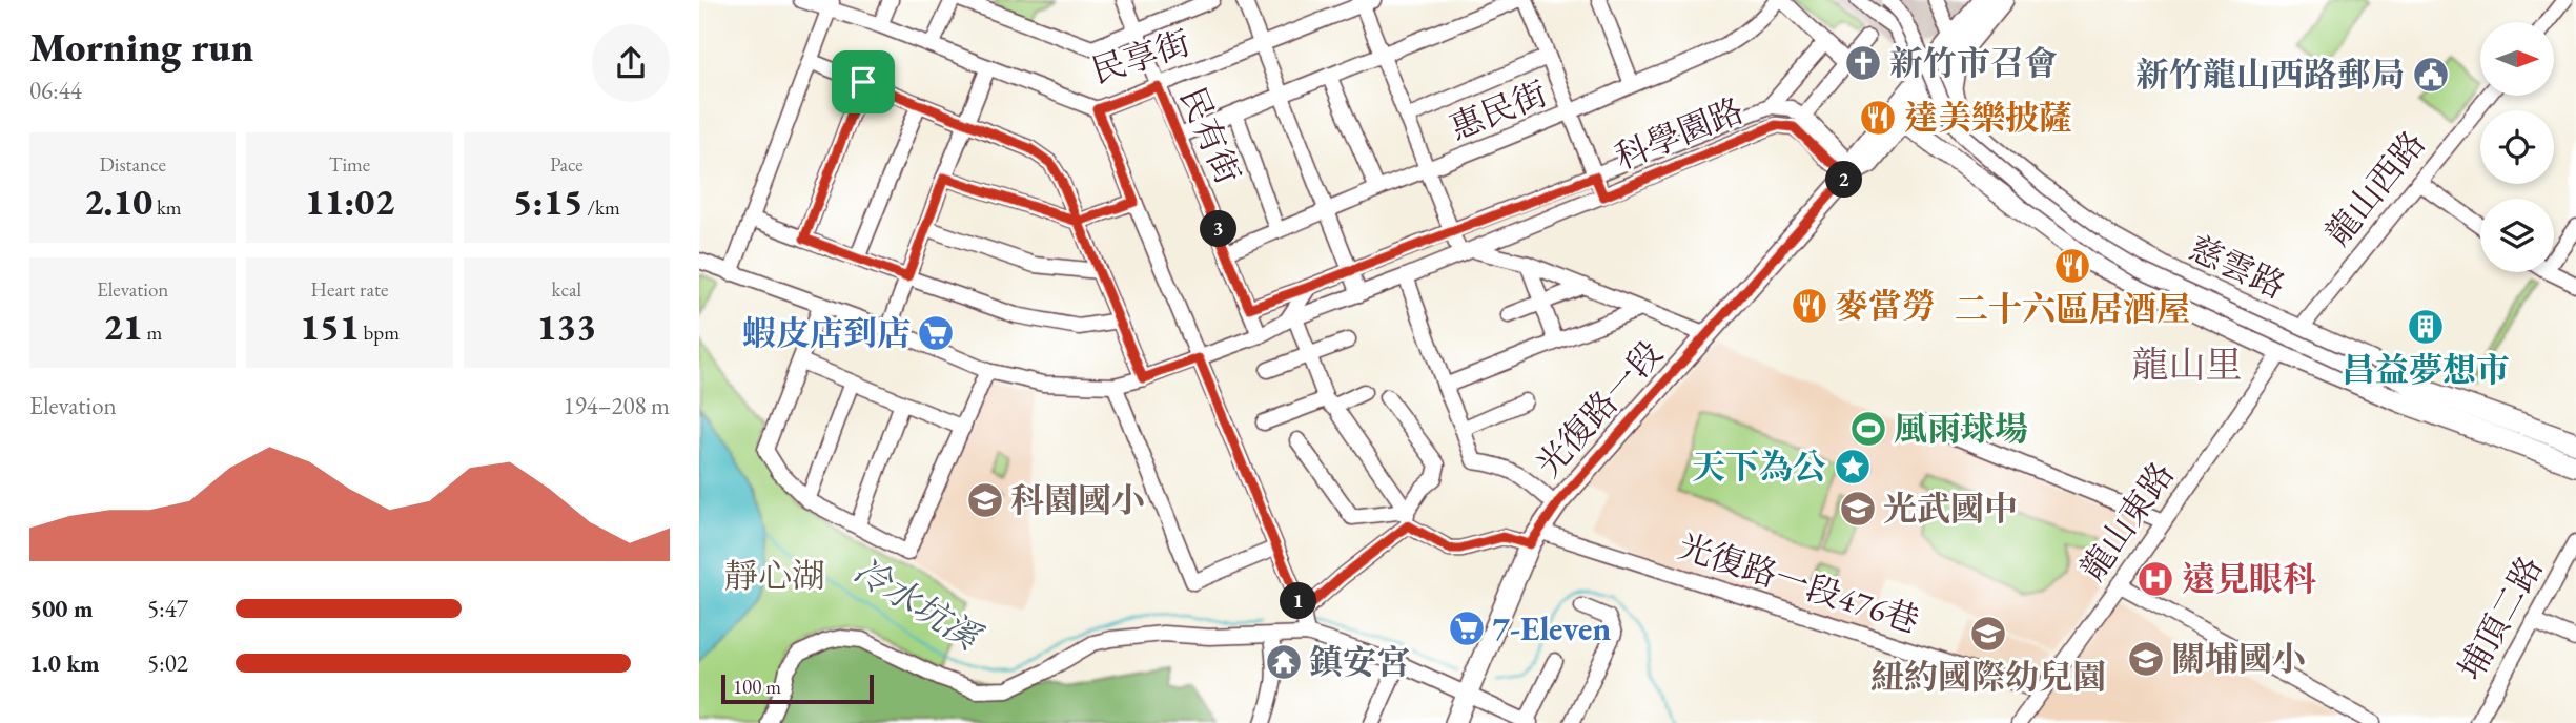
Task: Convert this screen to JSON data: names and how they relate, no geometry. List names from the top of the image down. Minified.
{"streets":{"main road":["慈雲路","光復路一段"],"street":["民享街","惠民街","科學園路","民有街","龍山西路","龍山東路","光復路一段476巷","埔頂二路"]},"crossings":[["民享街","民有街"],["惠民街","民有街"],["科學園路","民有街"],["科學園路","光復路一段"],["龍山西路","慈雲路"],["慈雲路","光復路一段"],["慈雲路","龍山東路"],["光復路一段","光復路一段476巷"],["龍山東路","光復路一段476巷"]],"districts":["龍山里"],"water":["冷水坑溪"],"parks":["靜心湖"],"places":{"church":["新竹市召會"],"public building":["新竹龍山西路郵局"],"restaurant":["達美樂披薩","二十六區居酒屋","麥當勞"],"building":["昌益夢想市"],"supermarket":["蝦皮店到店","7-Eleven"],"sports":["風雨球場"],"place":["天下為公"],"school or university":["科園國小","光武國中","紐約國際幼兒園","關埔國小"],"hospital":["遠見眼科"],"temple":["鎮安宮"]},"scale_bar":"100 m","north":"right","page":{"heading":["Morning run","06:44"],"stats":[["Distance","2.10 km"],["Time","11:02"],["Pace","5:15 /km"],["Elevation","21 m"],["Heart rate","151 bpm"],["kcal","133"]],"pins":["2","3","1"],"chart":["Elevation","194–208 m"],"list":[{"name":"500 m","note":"5:47"},{"name":"1.0 km","note":"5:02"}],"scale":"100 m"}}
